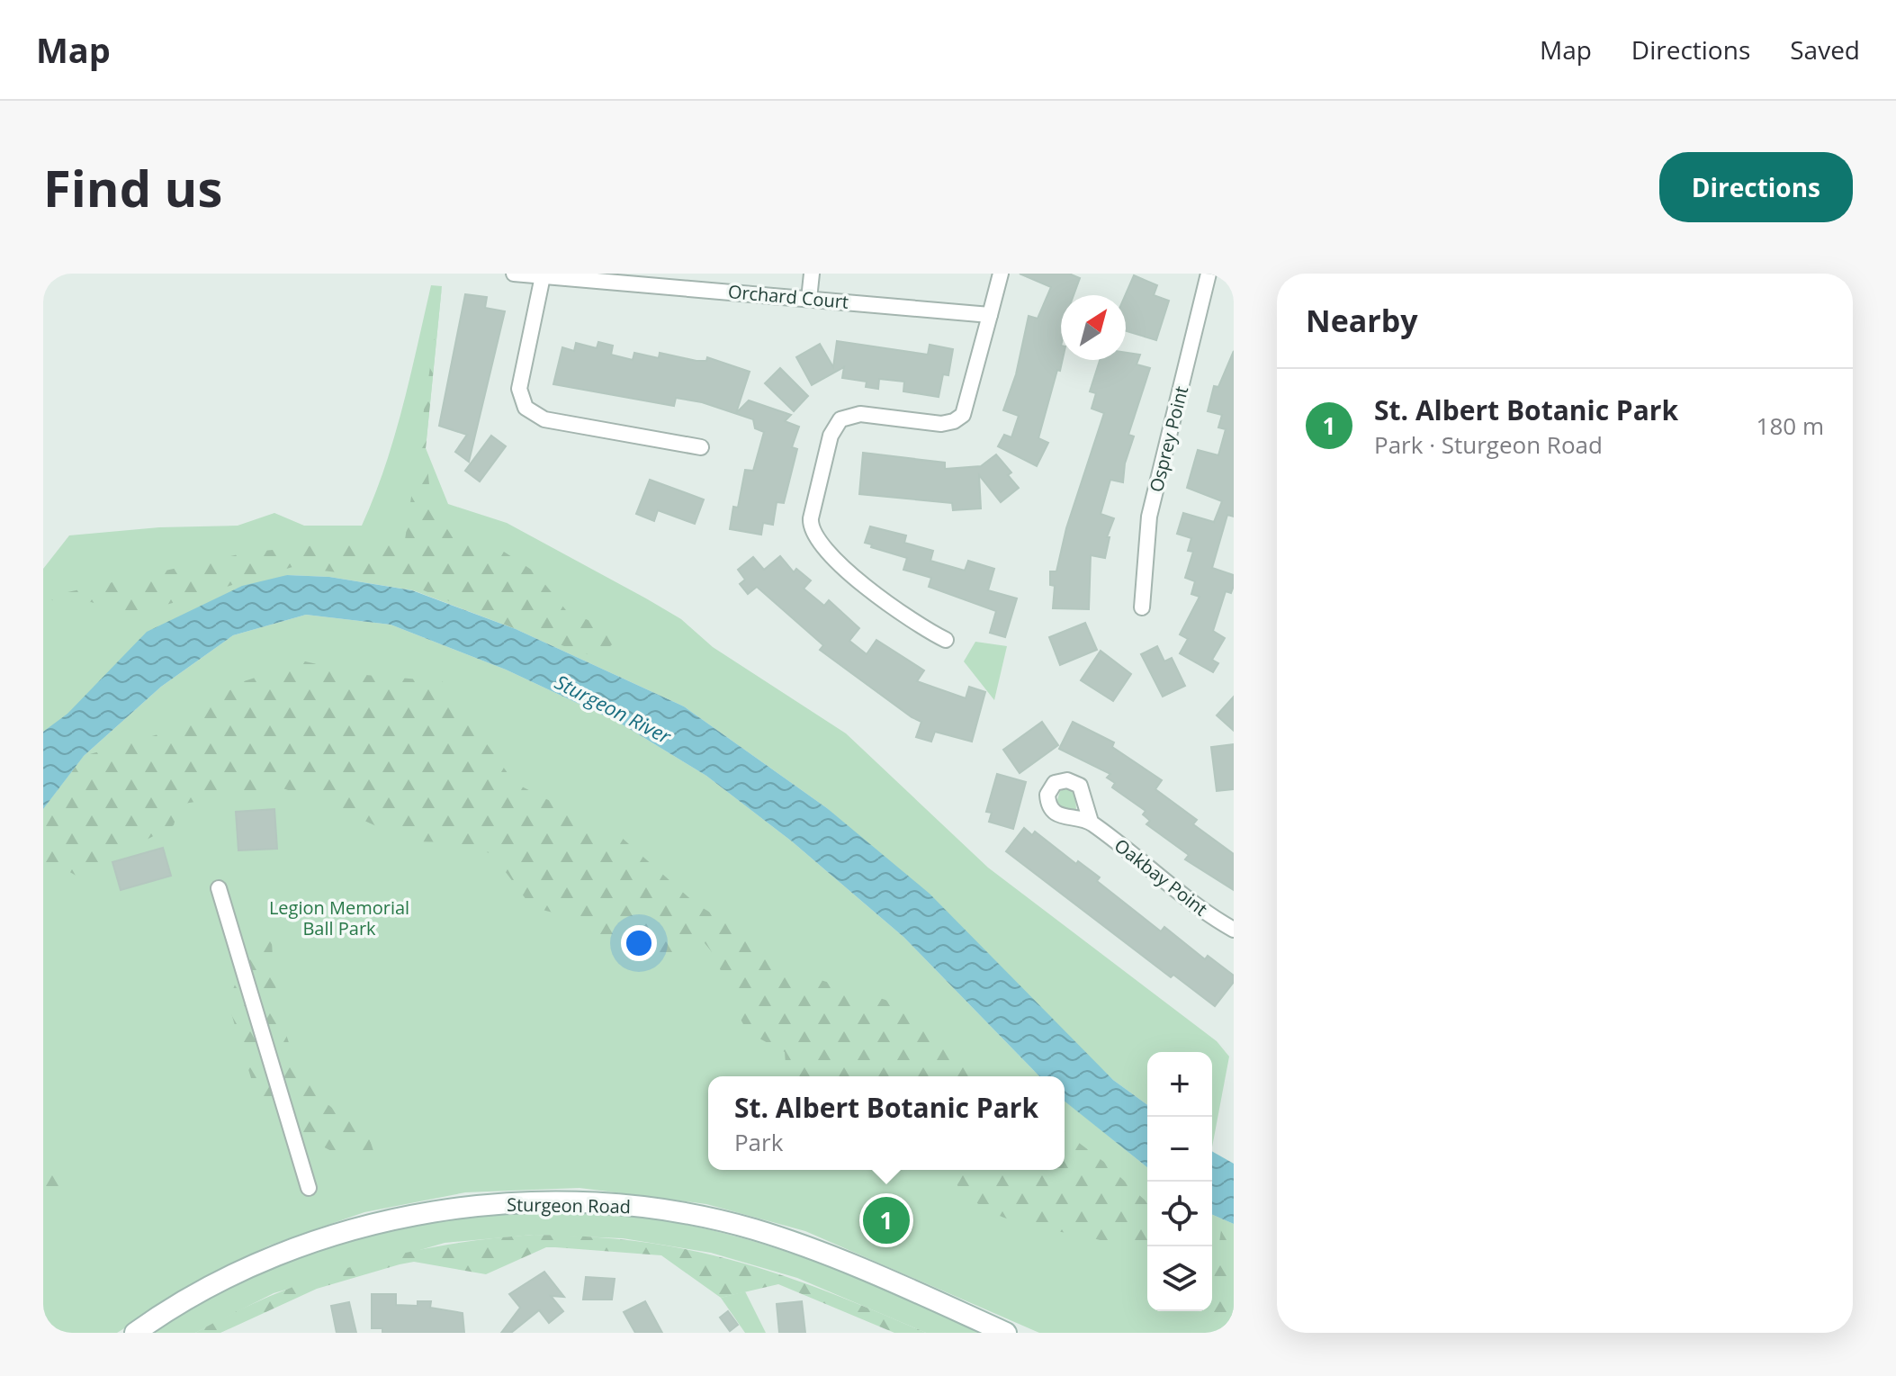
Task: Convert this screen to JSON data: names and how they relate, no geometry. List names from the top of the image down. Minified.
{"streets":{"main road":["Sturgeon Road"],"street":["Orchard Court","Osprey Point","Oakbay Point"]},"water":["Sturgeon River"],"parks":["Legion Memorial Ball Park"],"north":"top right","page":{"header":"Map","nav":["Map","Directions","Saved"],"buttons":"Directions","title":"Find us","heading":"Nearby","list":[{"mark":"1","name":"St. Albert Botanic Park","note":"Park · Sturgeon Road","value":"180 m"}],"map_buttons":["+","−"],"popup":["St. Albert Botanic Park","Park"],"pins":"1"}}
